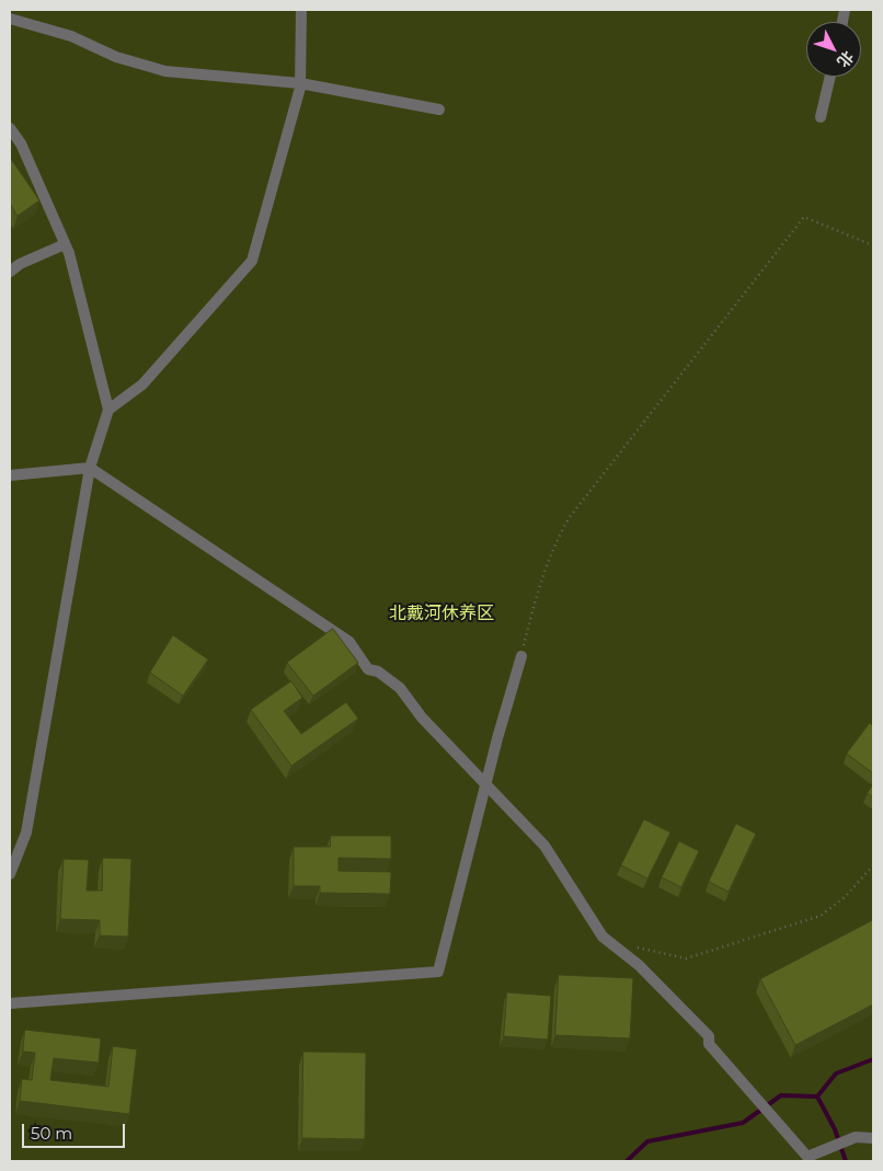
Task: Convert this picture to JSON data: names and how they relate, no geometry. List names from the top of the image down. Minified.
{"parks":["北戴河休养区"],"scale_bar":"50 m","north":"bottom right"}
